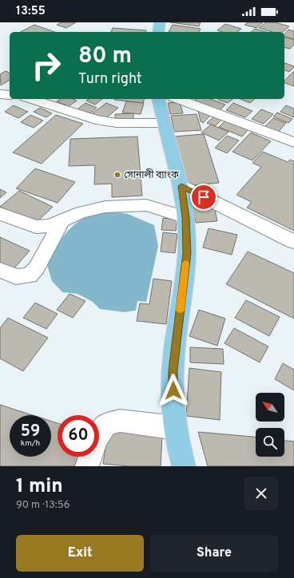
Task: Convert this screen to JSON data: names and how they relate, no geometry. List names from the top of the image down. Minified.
{"places":["সোনালী ব্যাংক"],"north":"top left","page":{"status":"13:55","turn":["80 m","Turn right"],"speed":"59 km/h","limit":"60","heading":["1 min","90 m · 13:56"],"buttons":["Exit","Share"]}}
